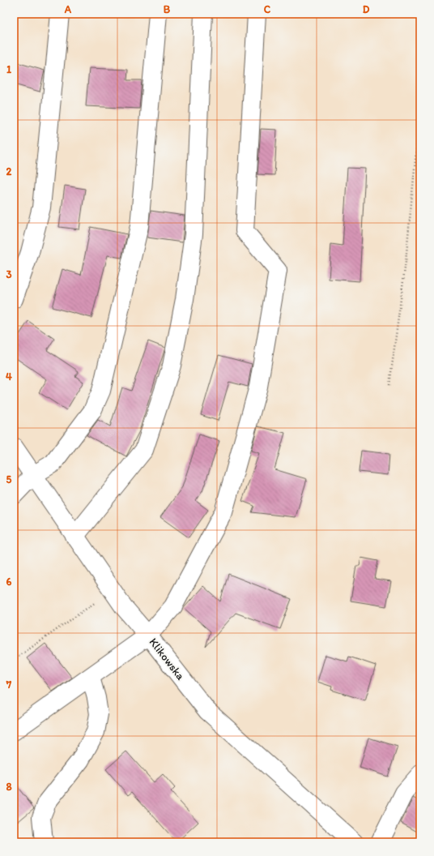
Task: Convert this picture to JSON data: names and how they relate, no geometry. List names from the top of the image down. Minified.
{"streets":{"street":["Klikowska"]},"grid":{"columns":["A","B","C","D"],"rows":["1","2","3","4","5","6","7","8"]}}
